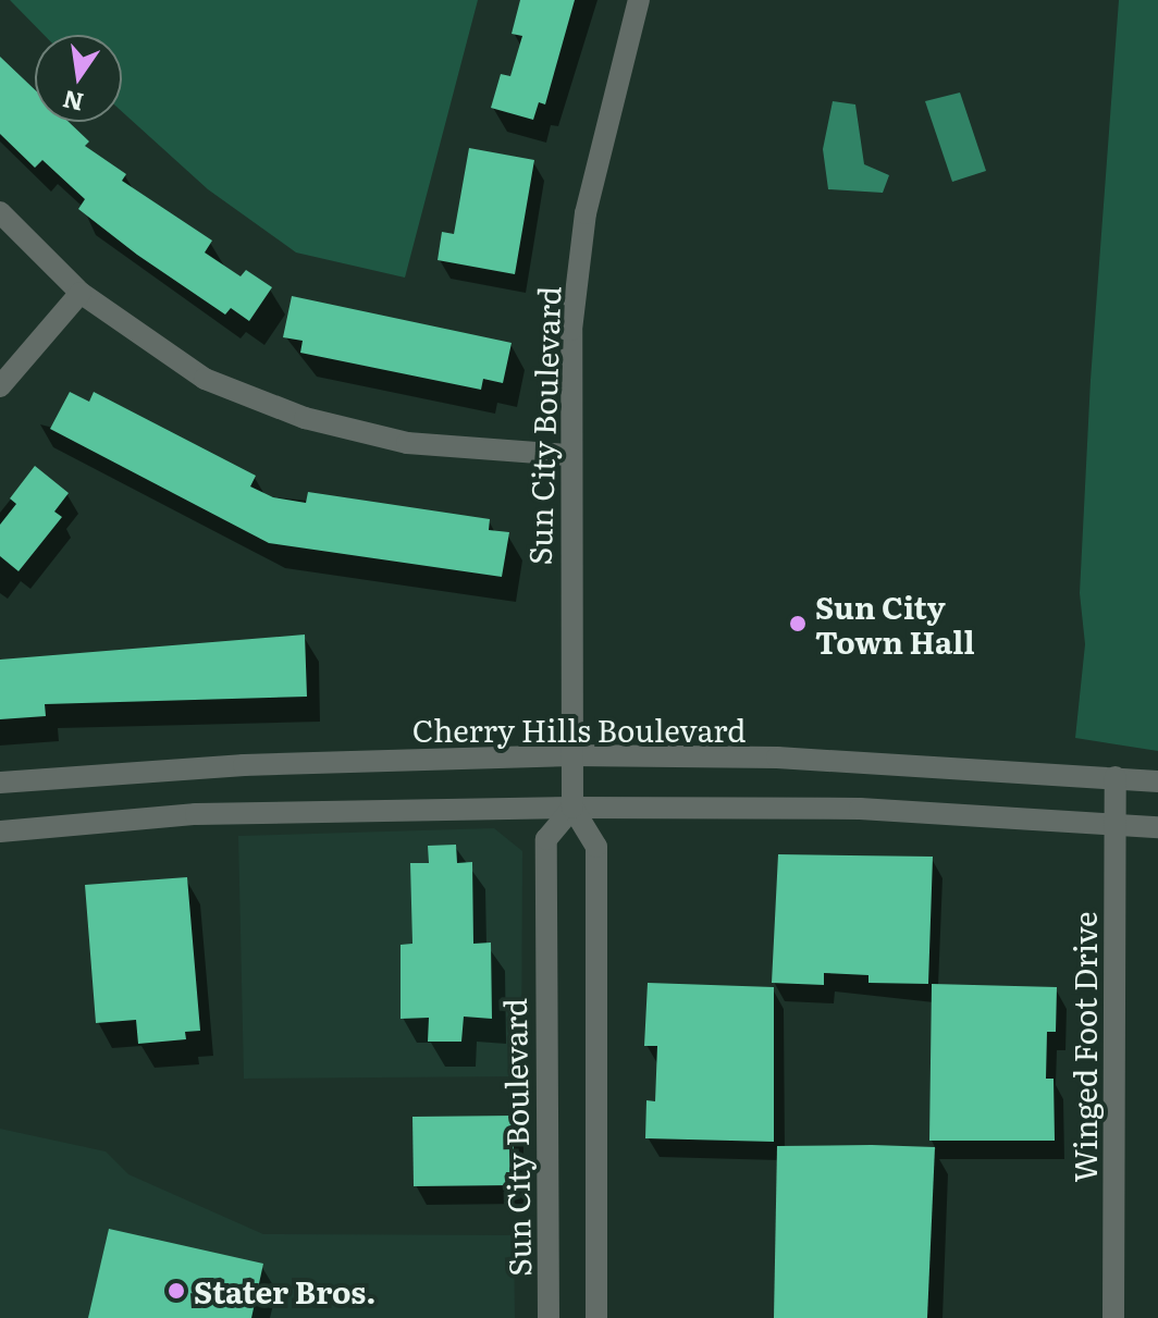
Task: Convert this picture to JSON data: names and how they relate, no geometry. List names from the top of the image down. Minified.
{"streets":{"street":["Sun City Boulevard","Cherry Hills Boulevard","Winged Foot Drive"]},"crossings":[["Sun City Boulevard","Cherry Hills Boulevard"],["Cherry Hills Boulevard","Winged Foot Drive"]],"places":["Sun City Town Hall","Stater Bros."],"north":"bottom"}
